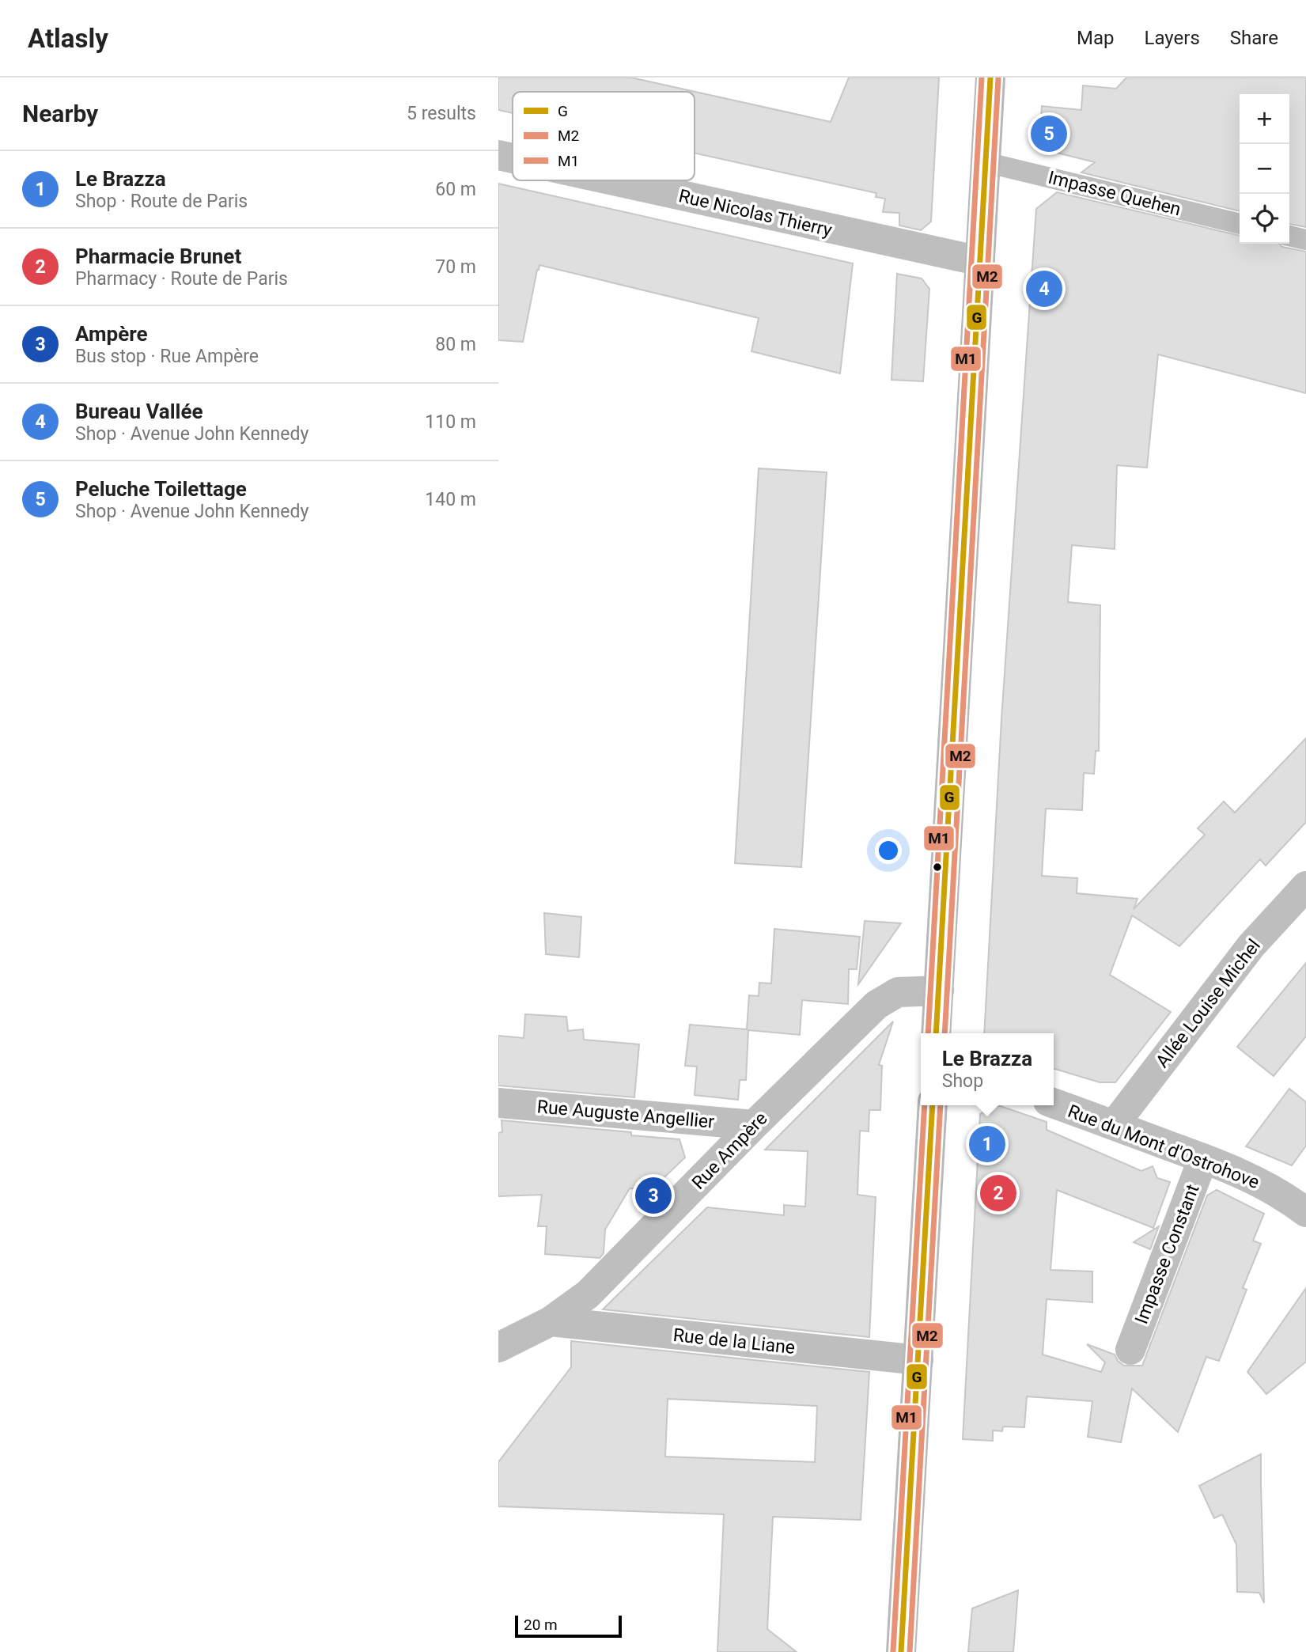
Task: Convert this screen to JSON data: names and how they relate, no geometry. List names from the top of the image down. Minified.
{"streets":{"street":["Rue Nicolas Thierry","Allée Louise Michel","Rue Auguste Angellier","Rue du Mont d'Ostrohove","Rue Ampère","Impasse Constant","Rue de la Liane"],"lane":["Impasse Quehen"]},"crossings":[["Allée Louise Michel","Rue du Mont d'Ostrohove"],["Rue Auguste Angellier","Rue Ampère"],["Rue du Mont d'Ostrohove","Impasse Constant"],["Rue Ampère","Rue de la Liane"]],"lines":["transit line G","transit line M1","transit line M2"],"legend":["G","M2","M1"],"scale_bar":"20 m","page":{"header":"Atlasly","nav":["Map","Layers","Share"],"heading":["Nearby","5 results"],"map_buttons":["+","−"],"pins":["5","4","1","2","3"],"list":[{"mark":"1","name":"Le Brazza","note":"Shop · Route de Paris","value":"60 m"},{"mark":"2","name":"Pharmacie Brunet","note":"Pharmacy · Route de Paris","value":"70 m"},{"mark":"3","name":"Ampère","note":"Bus stop · Rue Ampère","value":"80 m"},{"mark":"4","name":"Bureau Vallée","note":"Shop · Avenue John Kennedy","value":"110 m"},{"mark":"5","name":"Peluche Toilettage","note":"Shop · Avenue John Kennedy","value":"140 m"}],"popup":["Le Brazza","Shop"],"scale":"20 m"}}
